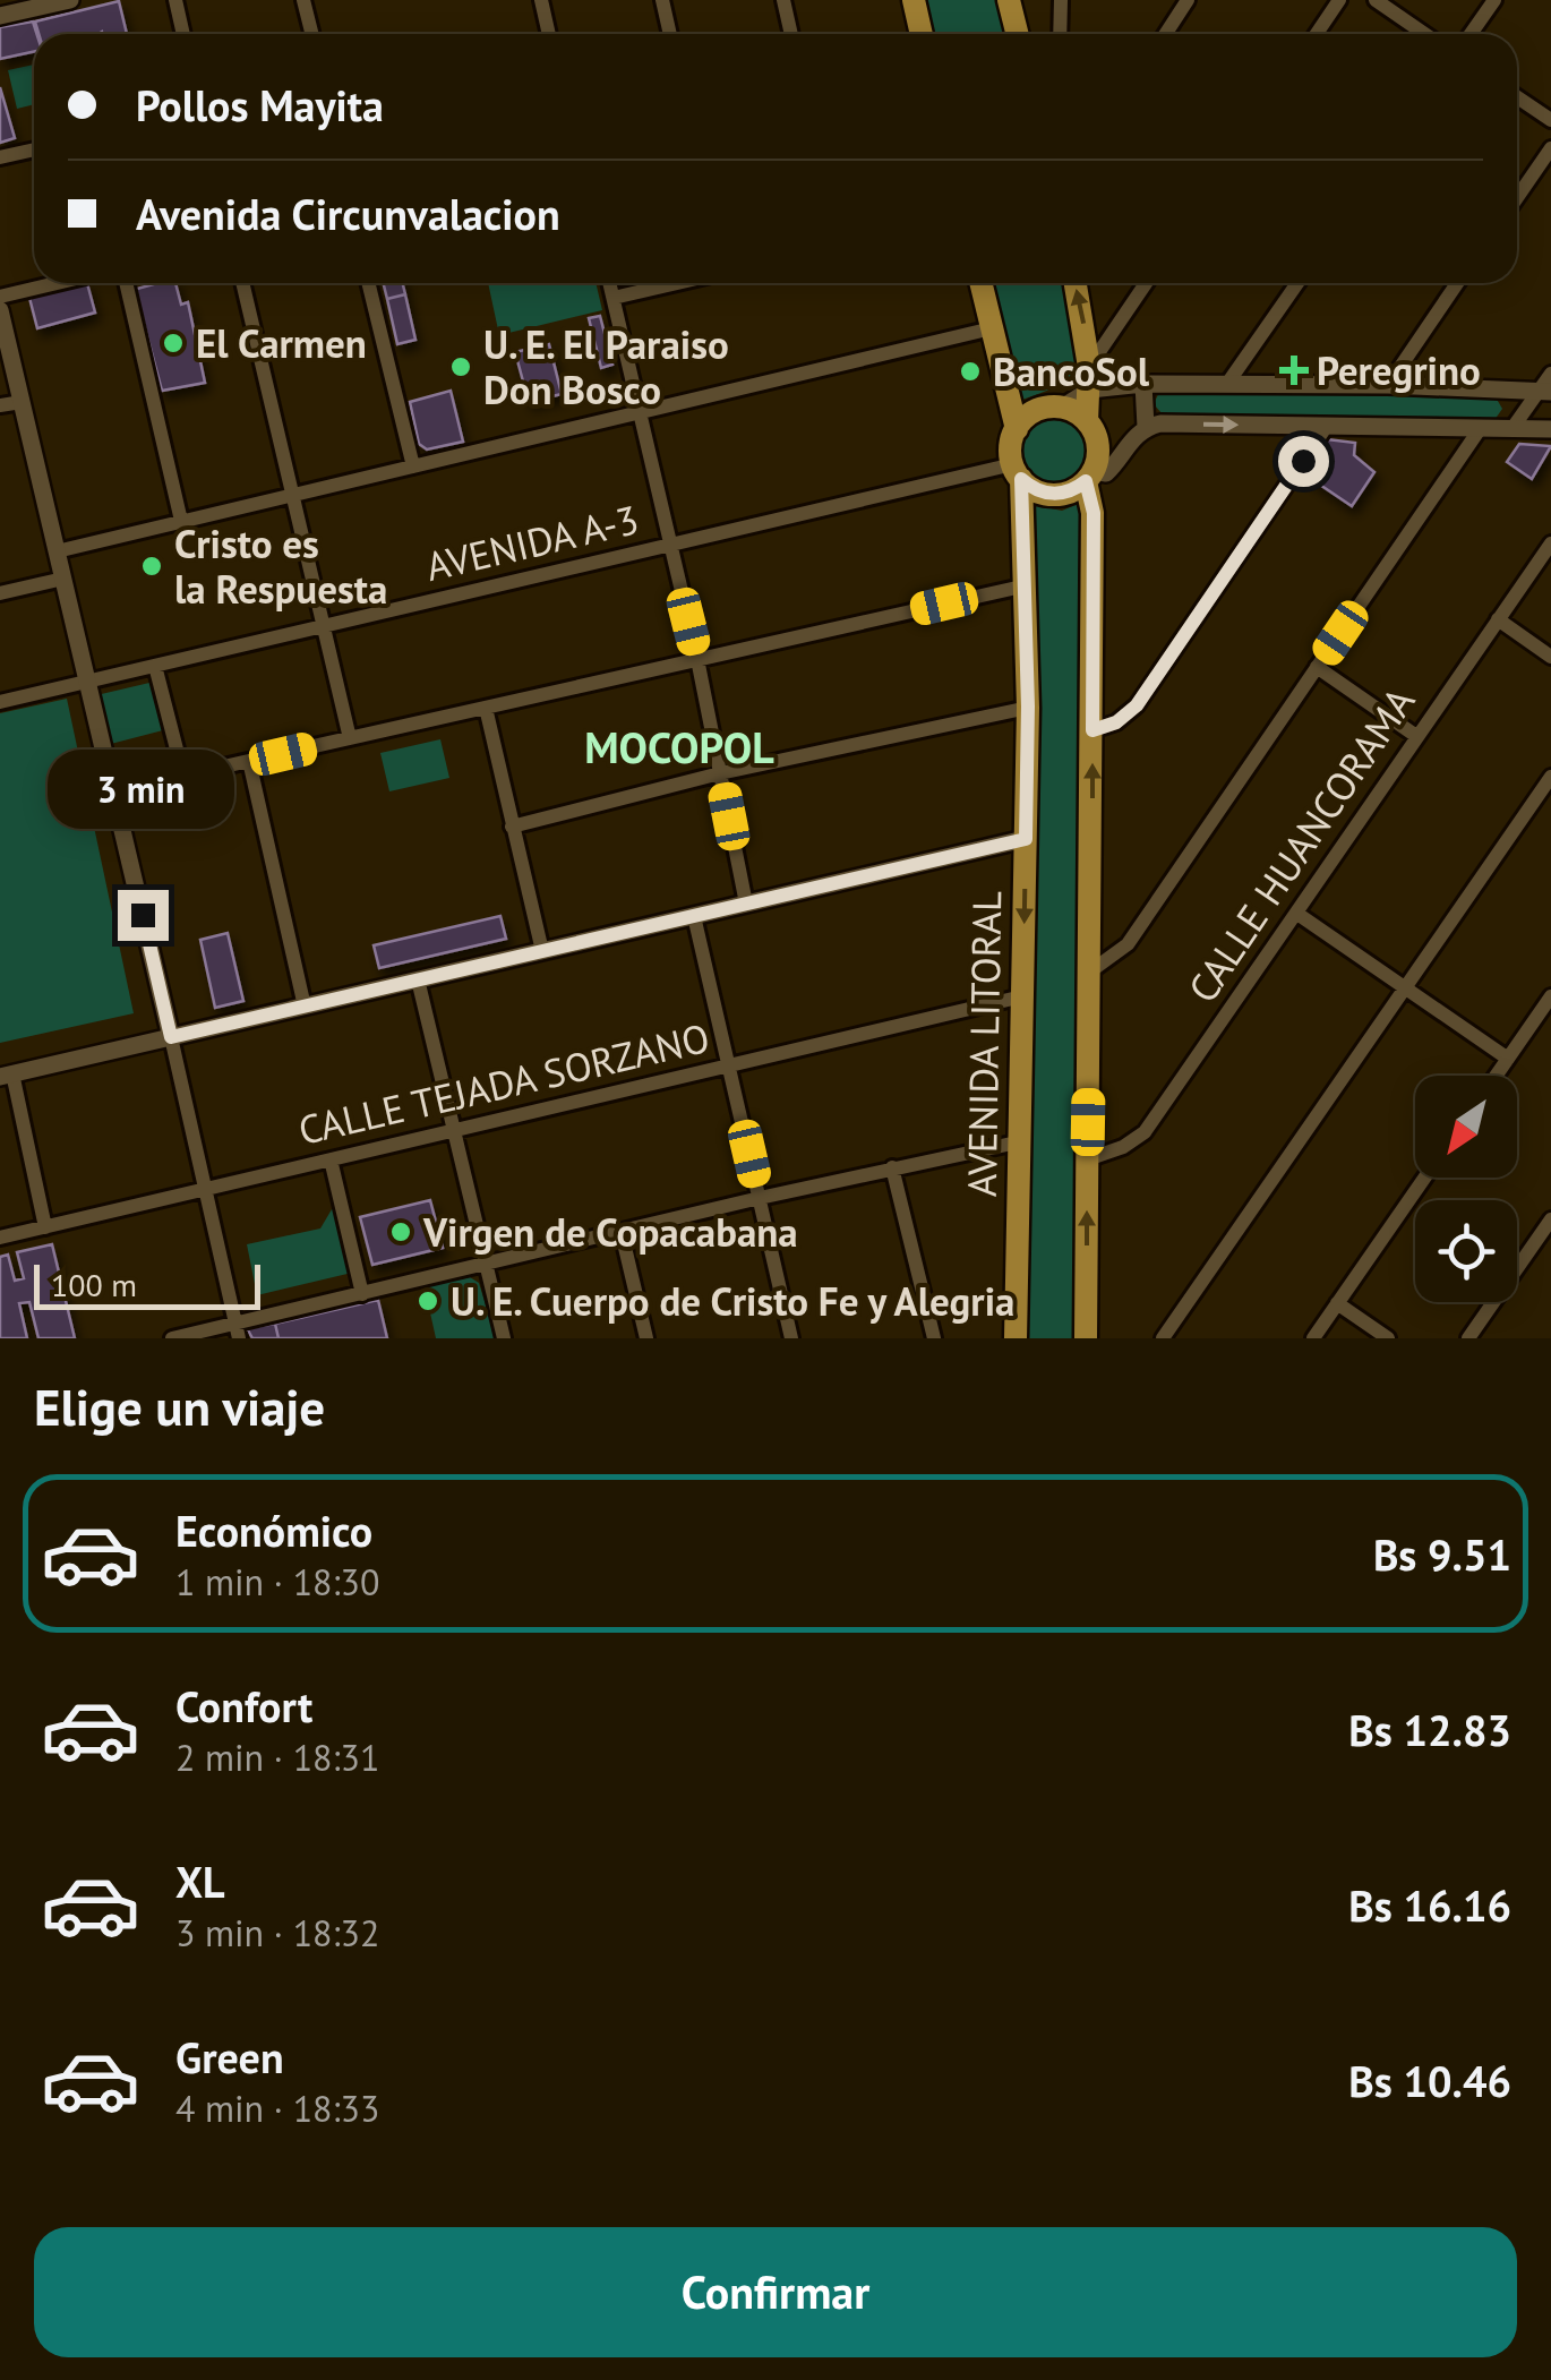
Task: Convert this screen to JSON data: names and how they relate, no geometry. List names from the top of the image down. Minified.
{"streets":{"main road":["AVENIDA LITORAL"],"street":["AVENIDA A-3","CALLE HUANCORAMA","CALLE TEJADA SORZANO"]},"crossings":[["AVENIDA A-3","AVENIDA LITORAL"],["AVENIDA LITORAL","CALLE TEJADA SORZANO"]],"districts":["MOCOPOL"],"places":{"other":["El Carmen","U. E. El Paraiso Don Bosco","BancoSol","Cristo es la Respuesta","Virgen de Copacabana","U. E. Cuerpo de Cristo Fe y Alegria"],"health":["Peregrino"]},"scale_bar":"100 m","north":"bottom left","page":{"banner":["Pollos Mayita","Avenida Circunvalacion"],"bubble":"3 min","scale":"100 m","heading":"Elige un viaje","list":[{"name":"Económico","note":"1 min · 18:30","value":"Bs 9.51"},{"name":"Confort","note":"2 min · 18:31","value":"Bs 12.83"},{"name":"XL","note":"3 min · 18:32","value":"Bs 16.16"},{"name":"Green","note":"4 min · 18:33","value":"Bs 10.46"}],"buttons":"Confirmar"}}
